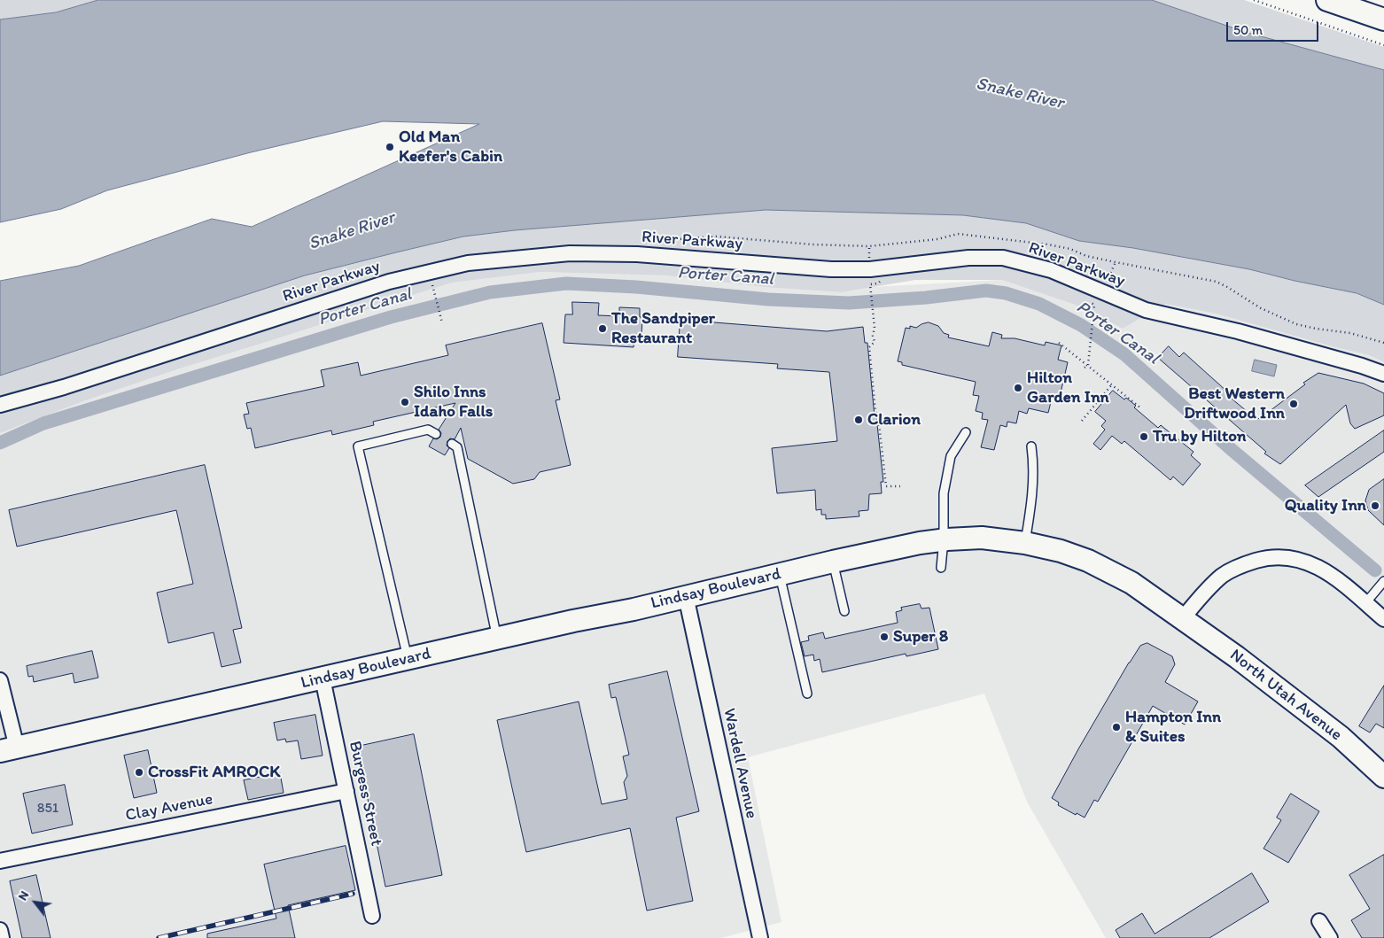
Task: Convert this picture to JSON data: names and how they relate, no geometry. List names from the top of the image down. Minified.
{"streets":{"street":["River Parkway","Lindsay Boulevard","North Utah Avenue","Wardell Avenue","Burgess Street","Clay Avenue"]},"crossings":[["Lindsay Boulevard","North Utah Avenue"],["Lindsay Boulevard","Wardell Avenue"],["Lindsay Boulevard","Burgess Street"],["Burgess Street","Clay Avenue"]],"water":["Snake River","Porter Canal"],"places":["Old Man Keefer's Cabin","The Sandpiper Restaurant","Hilton Garden Inn","Shilo Inns Idaho Falls","Best Western Driftwood Inn","Clarion","Tru by Hilton","Quality Inn","Super 8","Hampton Inn & Suites","CrossFit AMROCK"],"house_numbers":["851"],"scale_bar":"50 m","north":"top left"}
